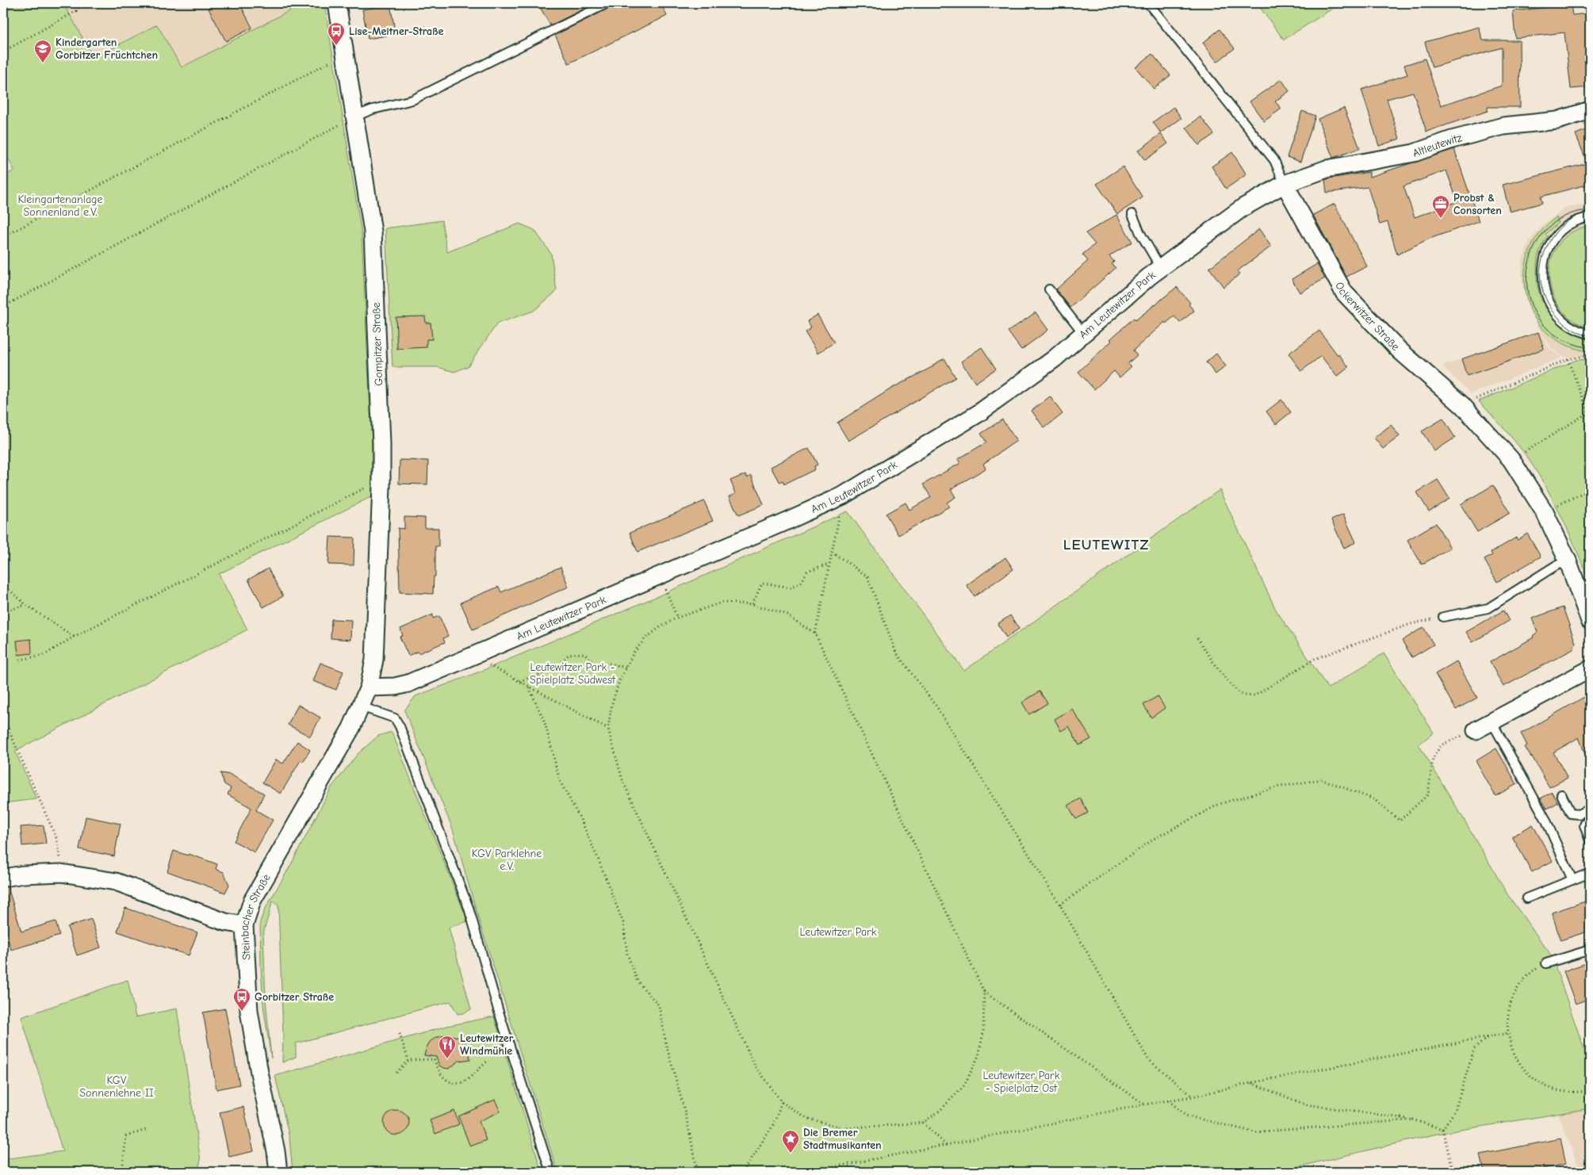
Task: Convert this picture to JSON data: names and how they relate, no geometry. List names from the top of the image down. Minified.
{"streets":{"street":["Altleutewitz","Am Leutewitzer Park","Ockerwitzer Straße","Gompitzer Straße","Steinbacher Straße"]},"crossings":[["Altleutewitz","Am Leutewitzer Park"],["Altleutewitz","Ockerwitzer Straße"],["Am Leutewitzer Park","Ockerwitzer Straße"],["Am Leutewitzer Park","Gompitzer Straße"],["Am Leutewitzer Park","Steinbacher Straße"],["Gompitzer Straße","Steinbacher Straße"]],"districts":["LEUTEWITZ"],"parks":["Kleingartenanlage Sonnenland e.V.","Leutewitzer Park - Spielplatz Südwest","KGV Parklehne e.V.","Leutewitzer Park","Leutewitzer Park - Spielplatz Ost","KGV Sonnenlehne II"],"places":{"bus stop":["Lise-Meitner-Straße","Gorbitzer Straße"],"school or university":["Kindergarten Gorbitzer Früchtchen"],"office":["Probst & Consorten"],"restaurant":["Leutewitzer Windmühle"],"place":["Die Bremer Stadtmusikanten"]}}
